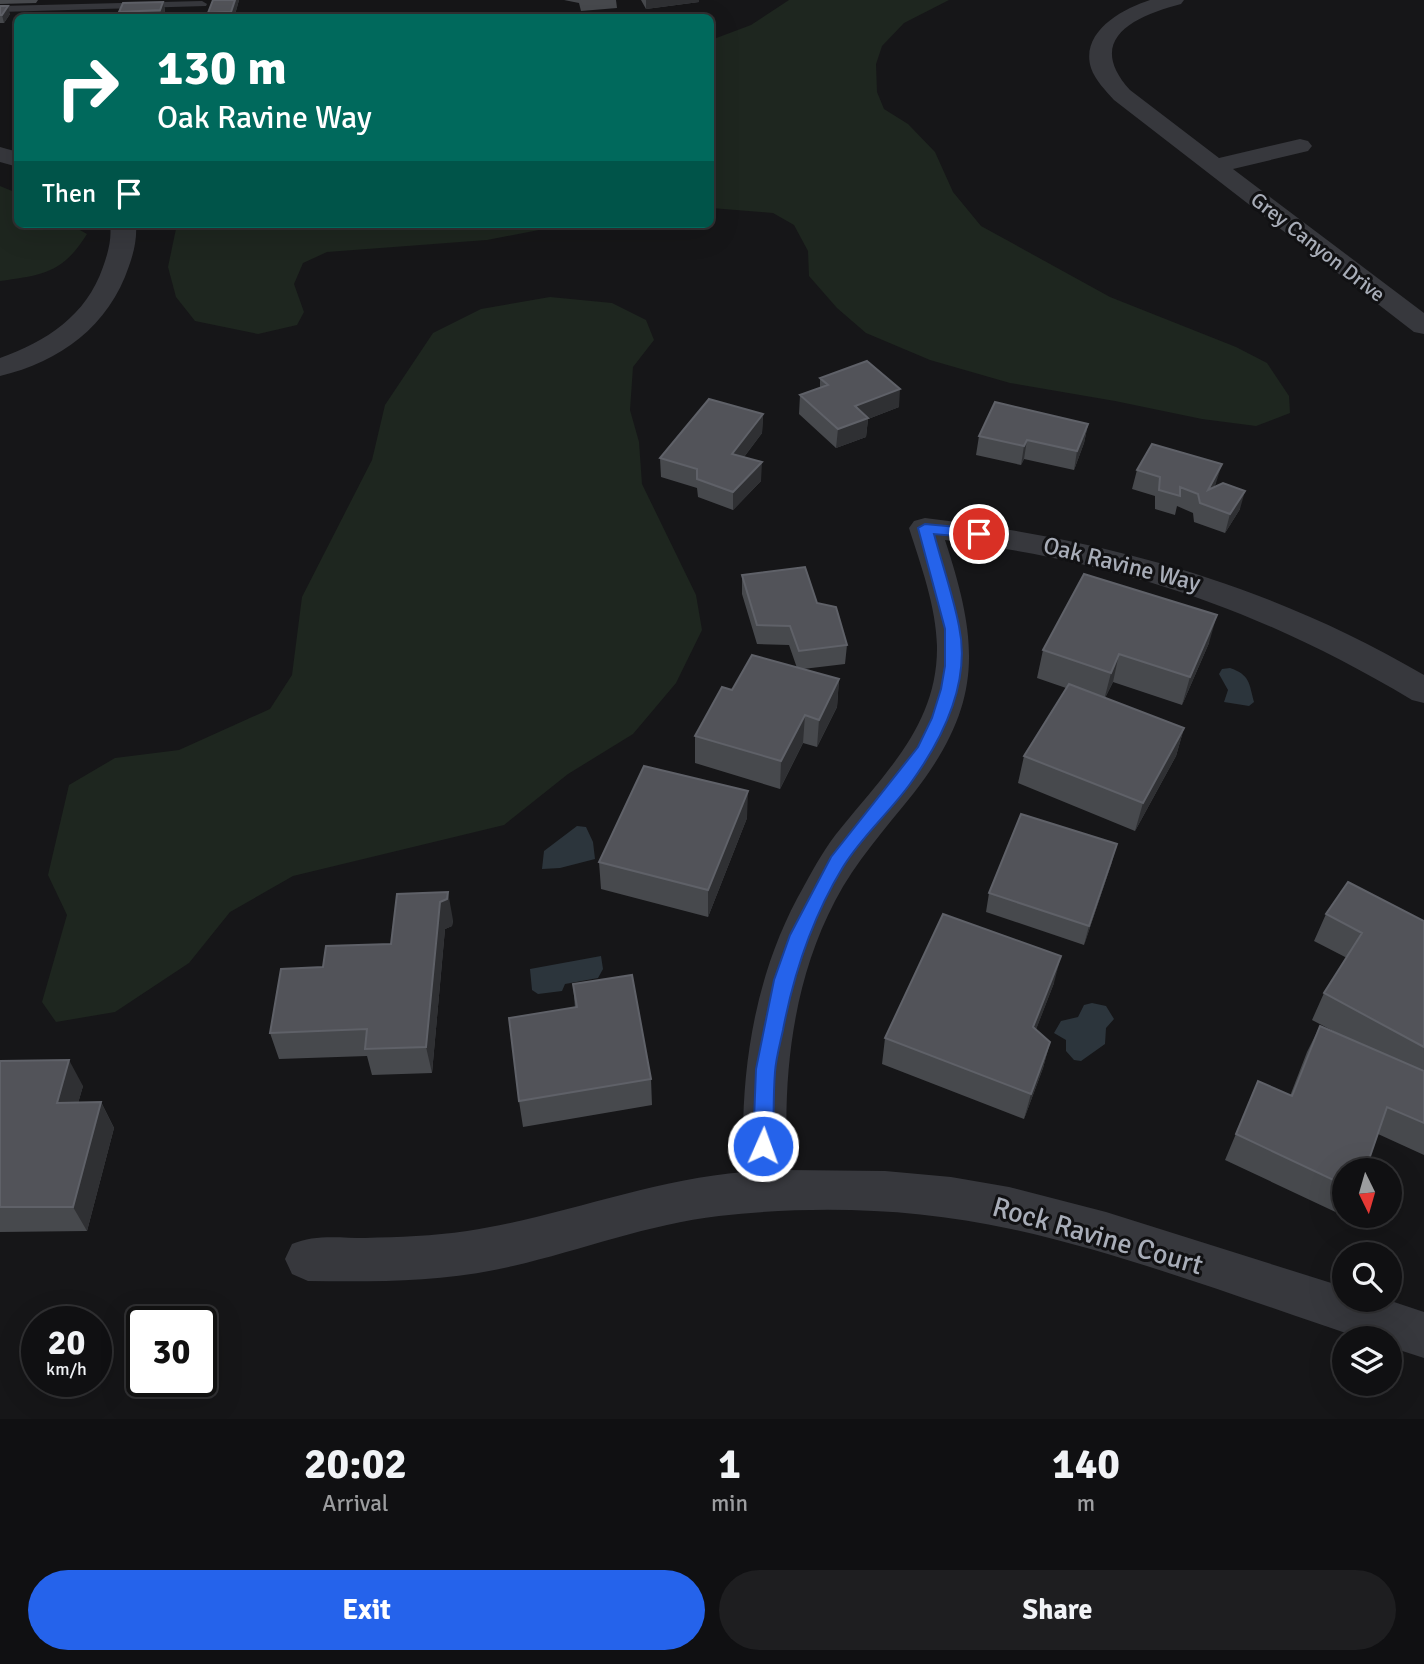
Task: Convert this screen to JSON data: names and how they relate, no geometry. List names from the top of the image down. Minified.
{"streets":{"street":["Grey Canyon Drive","Oak Ravine Way","Rock Ravine Court"]},"crossings":[["Oak Ravine Way","Rock Ravine Court"]],"north":"bottom","page":{"turn":["130 m","Oak Ravine Way"],"then":"Then","speed":"20 km/h","limit":"30","eta":["20:02","Arrival","1","min","140","m"],"buttons":["Exit","Share"]}}
